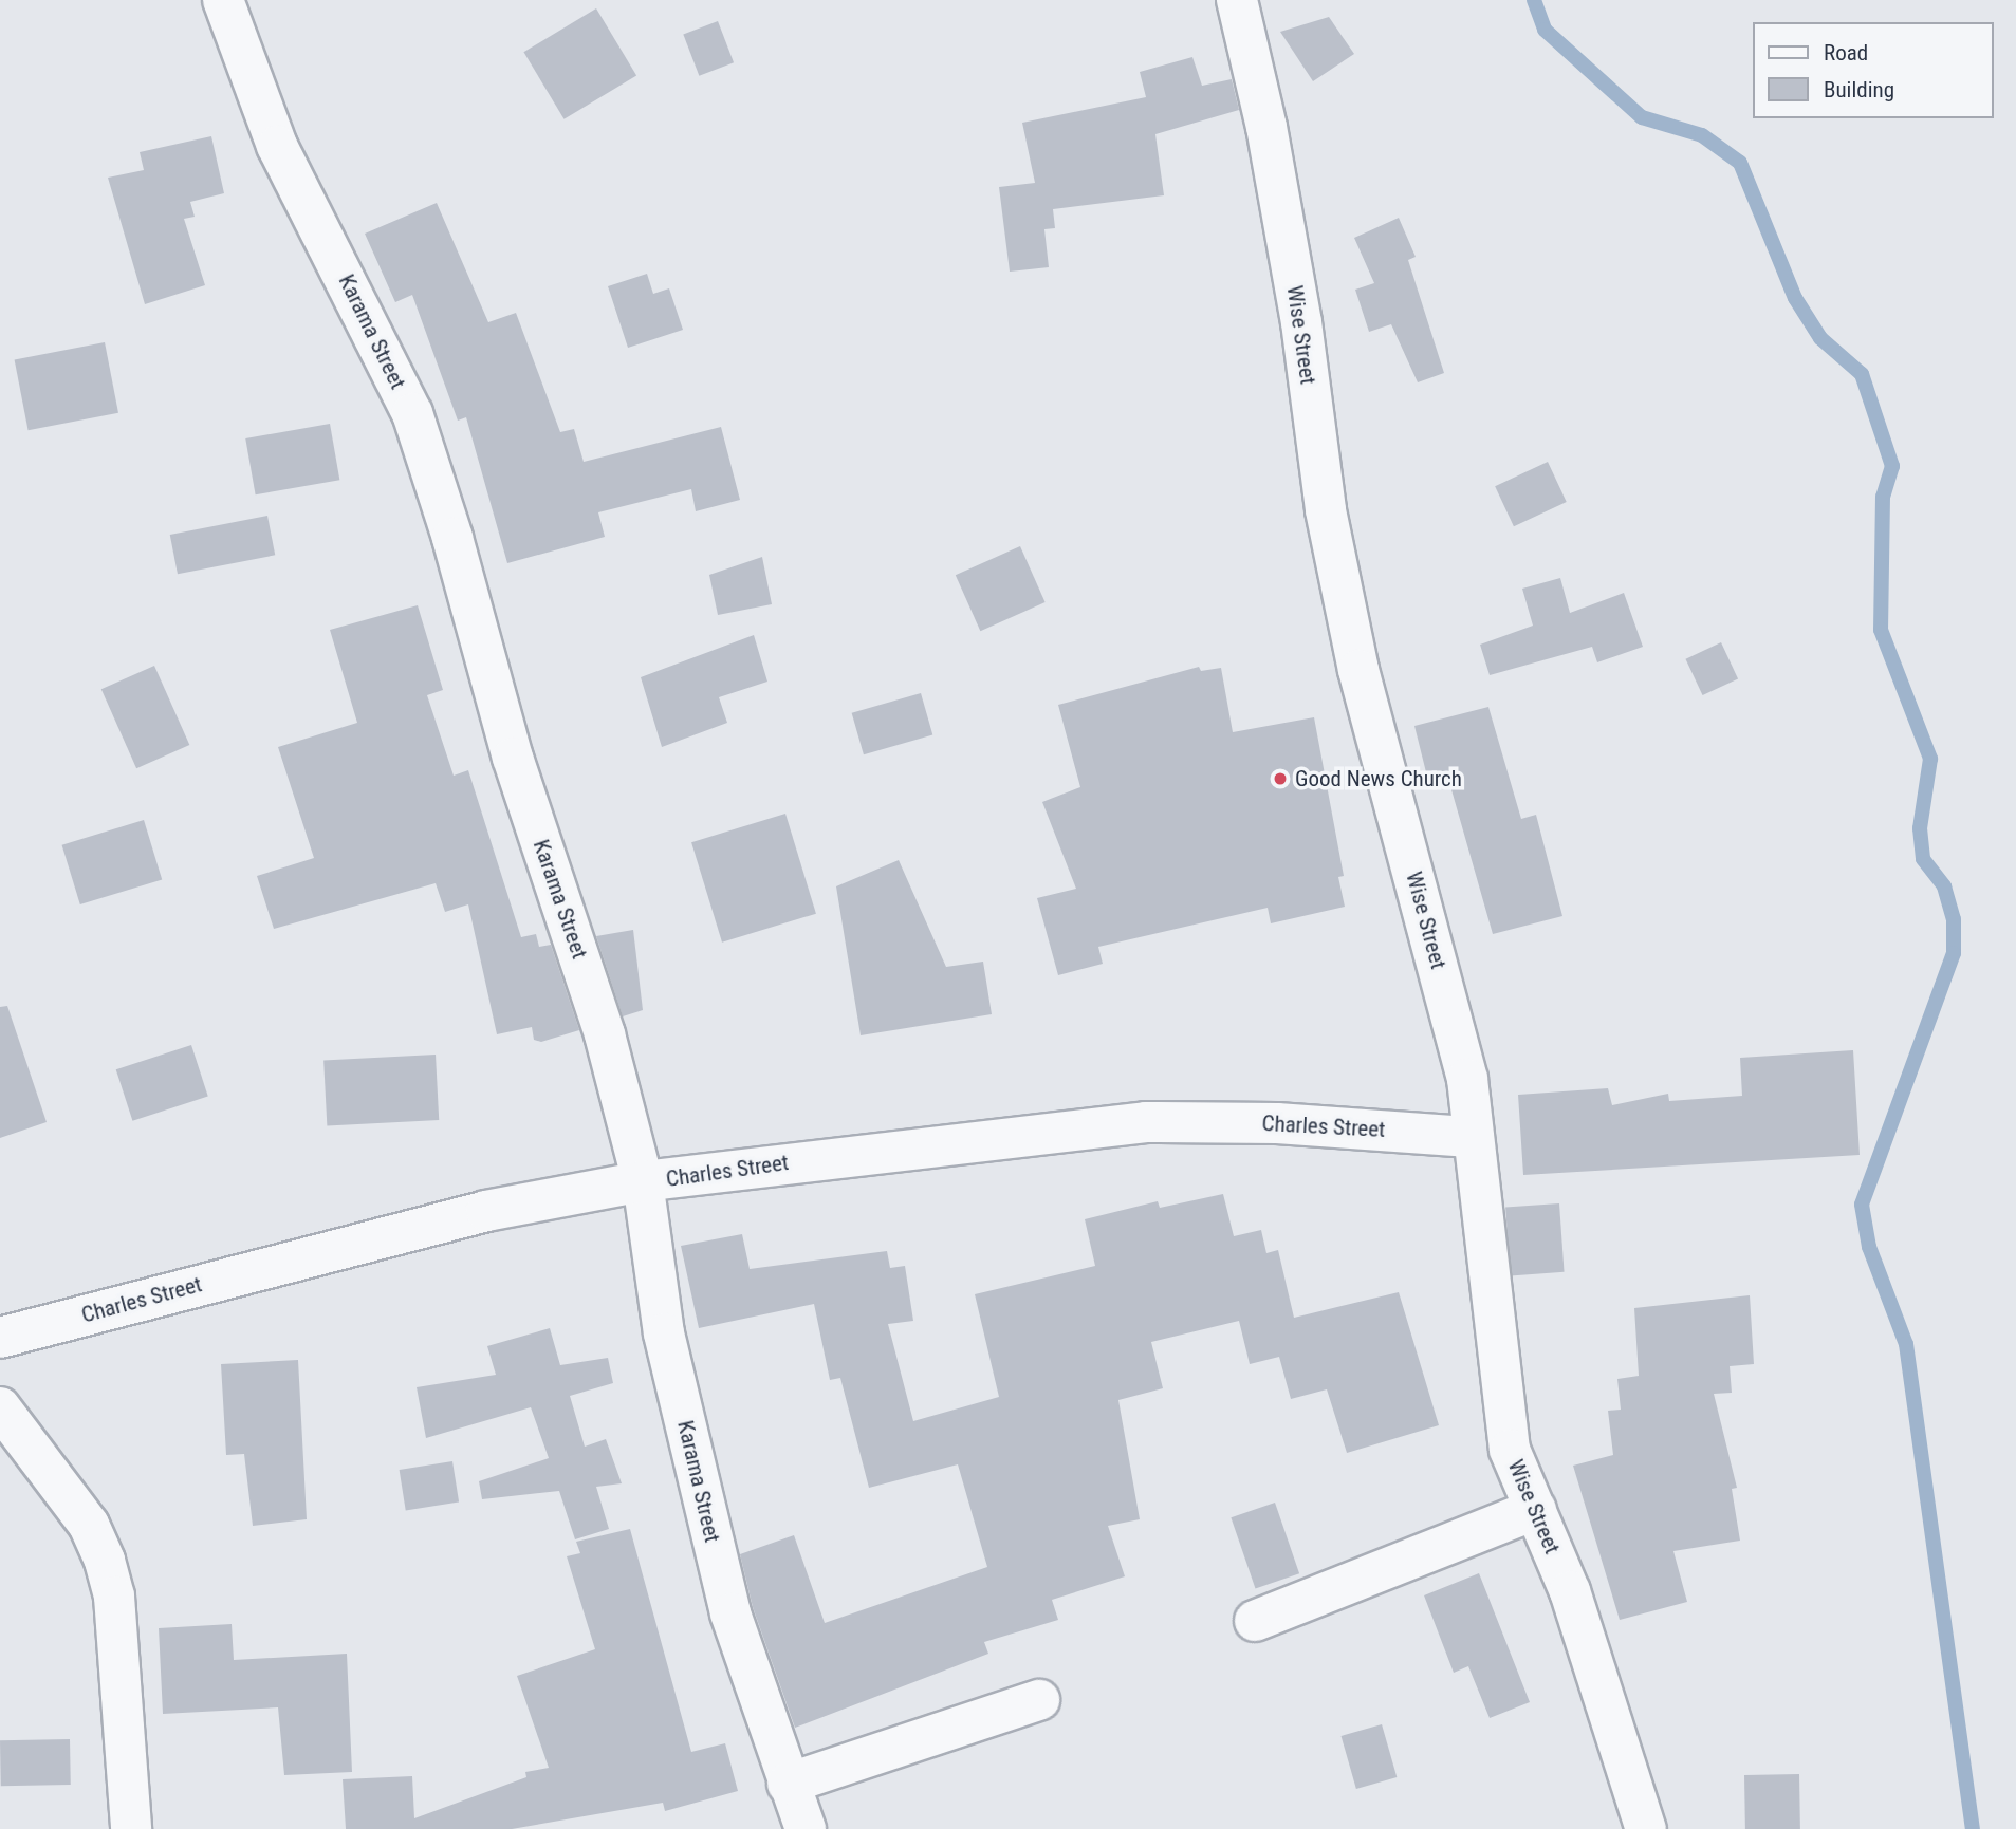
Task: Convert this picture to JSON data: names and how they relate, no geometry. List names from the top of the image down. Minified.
{"streets":{"street":["Karama Street","Wise Street","Charles Street"]},"crossings":[["Karama Street","Charles Street"],["Wise Street","Charles Street"]],"places":["Good News Church"],"legend":["Road","Building"]}
